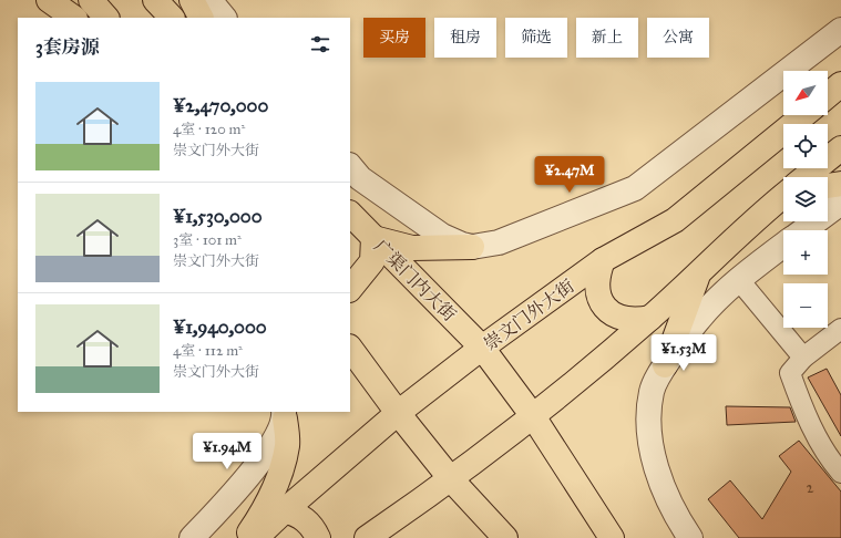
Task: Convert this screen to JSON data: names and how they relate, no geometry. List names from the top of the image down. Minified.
{"streets":{"main road":["广渠门内大街","崇文门外大街"]},"crossings":[["广渠门内大街","崇文门外大街"]],"house_numbers":["2"],"north":"bottom left","page":{"chip":["买房","租房","筛选","新上","公寓"],"heading":"3套房源","map_buttons":["+","−"],"list":[{"name":"¥2,470,000","note":"4室 · 120 m² · 崇文门外大街"},{"name":"¥1,530,000","note":"3室 · 101 m² · 崇文门外大街"},{"name":"¥1,940,000","note":"4室 · 112 m² · 崇文门外大街"}],"price":["¥2.47M","¥1.53M","¥1.94M"]}}
